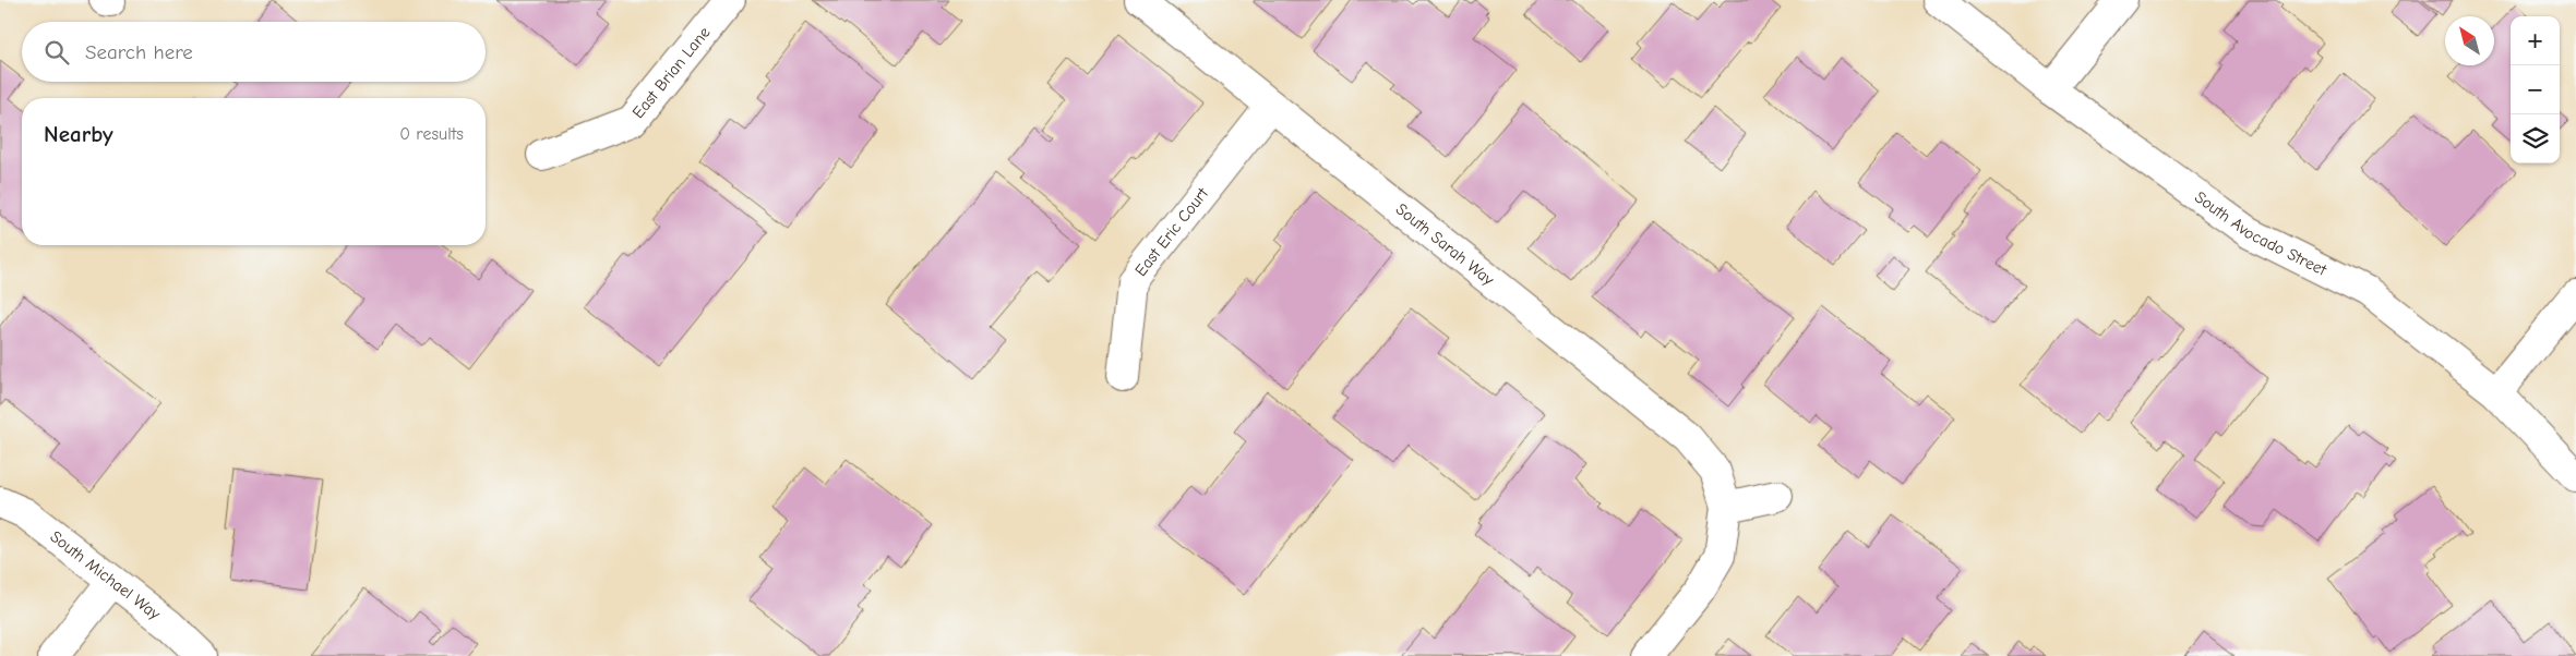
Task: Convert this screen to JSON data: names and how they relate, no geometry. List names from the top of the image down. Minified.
{"streets":{"street":["East Brian Lane","East Eric Court","South Avocado Street","South Sarah Way","South Michael Way"]},"crossings":[["East Eric Court","South Sarah Way"]],"north":"top left","page":{"map_buttons":["+","−"],"search":"Search here","heading":["Nearby","0 results"]}}
